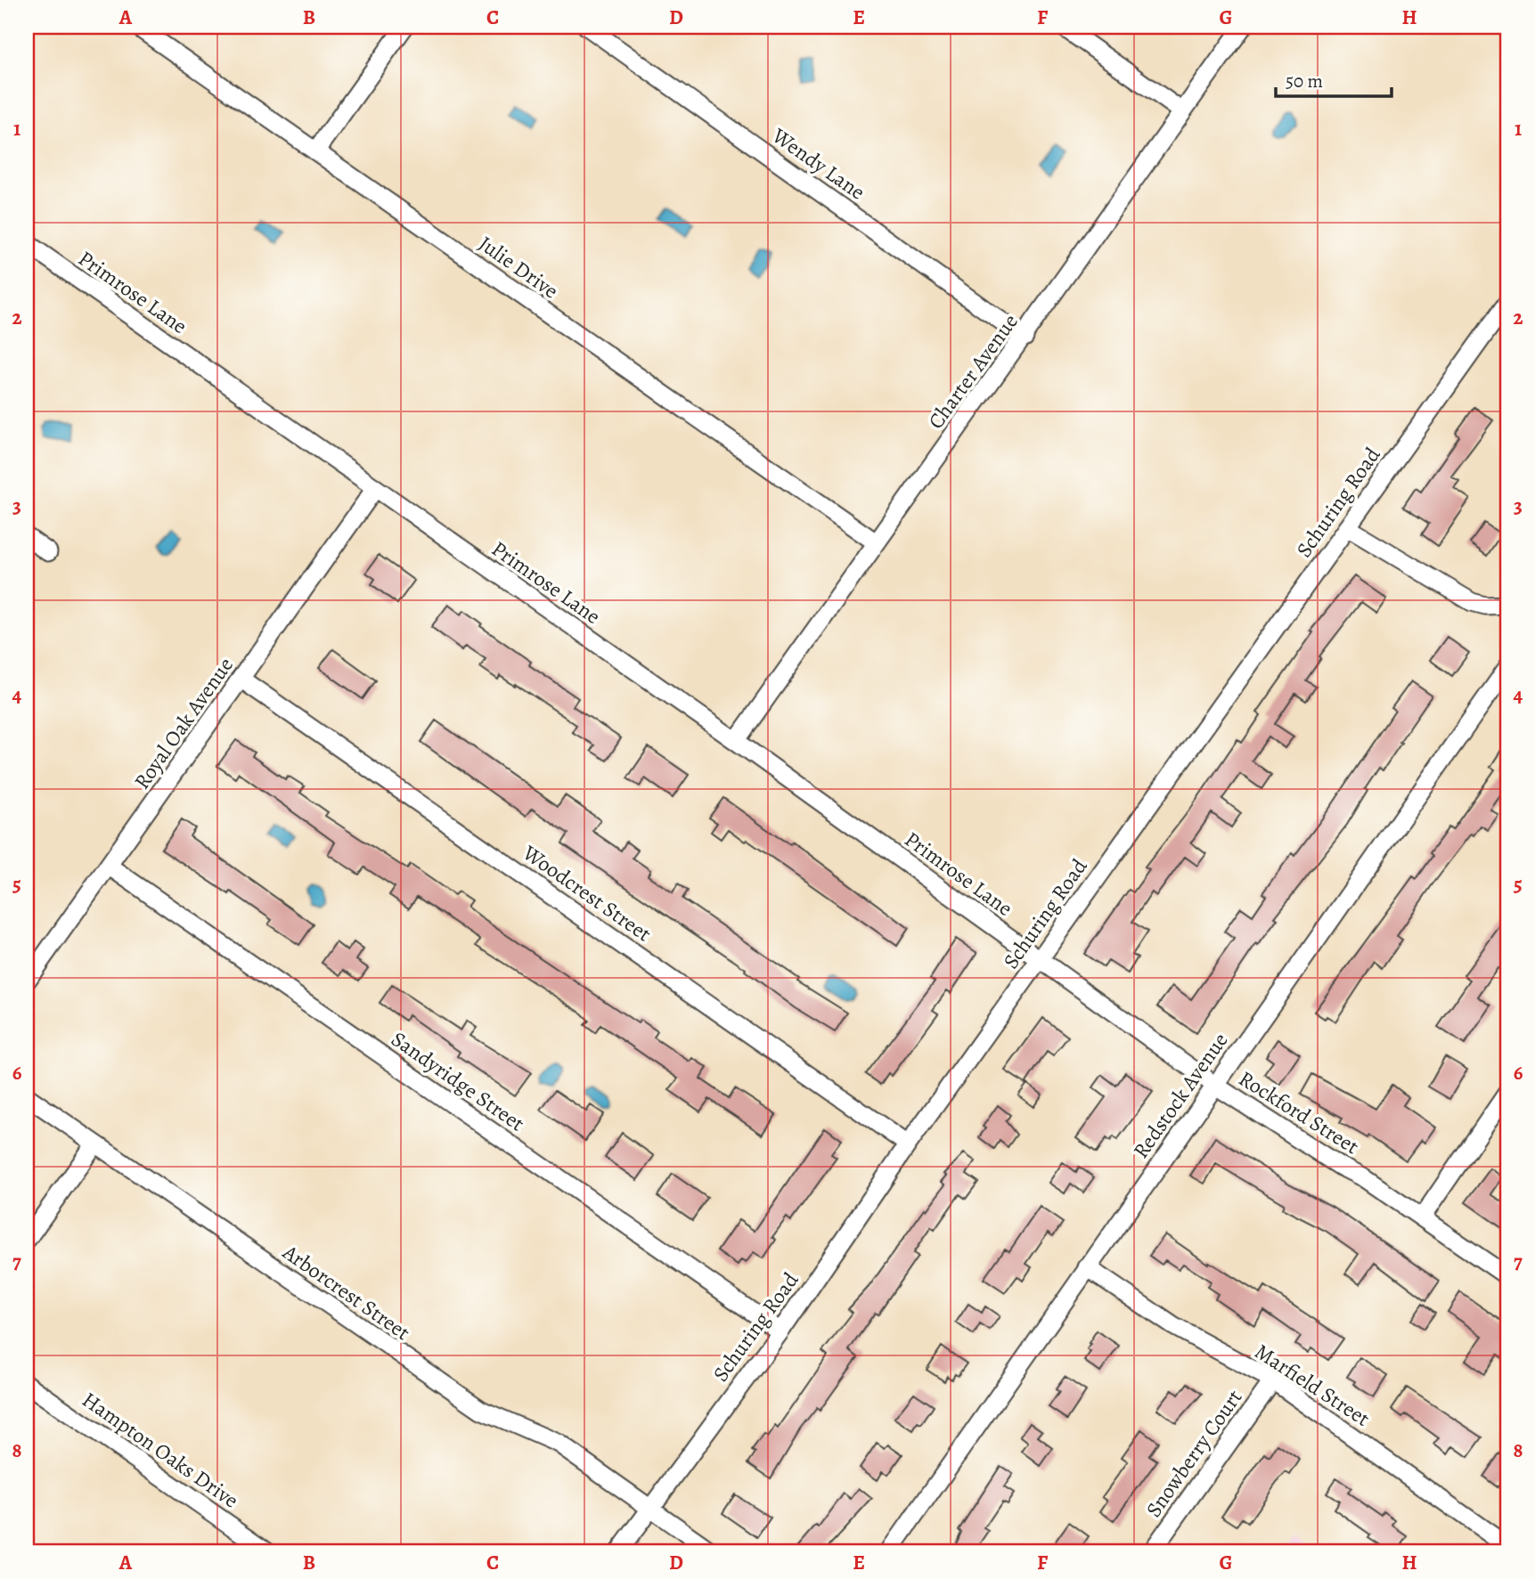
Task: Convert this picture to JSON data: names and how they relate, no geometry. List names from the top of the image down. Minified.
{"streets":{"street":["Wendy Lane","Julie Drive","Primrose Lane","Charter Avenue","Schuring Road","Royal Oak Avenue","Woodcrest Street","Sandyridge Street","Redstock Avenue","Rockford Street","Arborcrest Street","Marfield Street","Hampton Oaks Drive","Snowberry Court"]},"crossings":[["Wendy Lane","Charter Avenue"],["Julie Drive","Charter Avenue"],["Primrose Lane","Charter Avenue"],["Primrose Lane","Schuring Road"],["Primrose Lane","Royal Oak Avenue"],["Primrose Lane","Rockford Street"],["Schuring Road","Woodcrest Street"],["Schuring Road","Sandyridge Street"],["Schuring Road","Rockford Street"],["Schuring Road","Arborcrest Street"],["Royal Oak Avenue","Woodcrest Street"],["Royal Oak Avenue","Sandyridge Street"],["Redstock Avenue","Rockford Street"],["Redstock Avenue","Marfield Street"],["Marfield Street","Snowberry Court"]],"scale_bar":"50 m","grid":{"columns":["A","B","C","D","E","F","G","H"],"rows":["1","2","3","4","5","6","7","8"]}}
